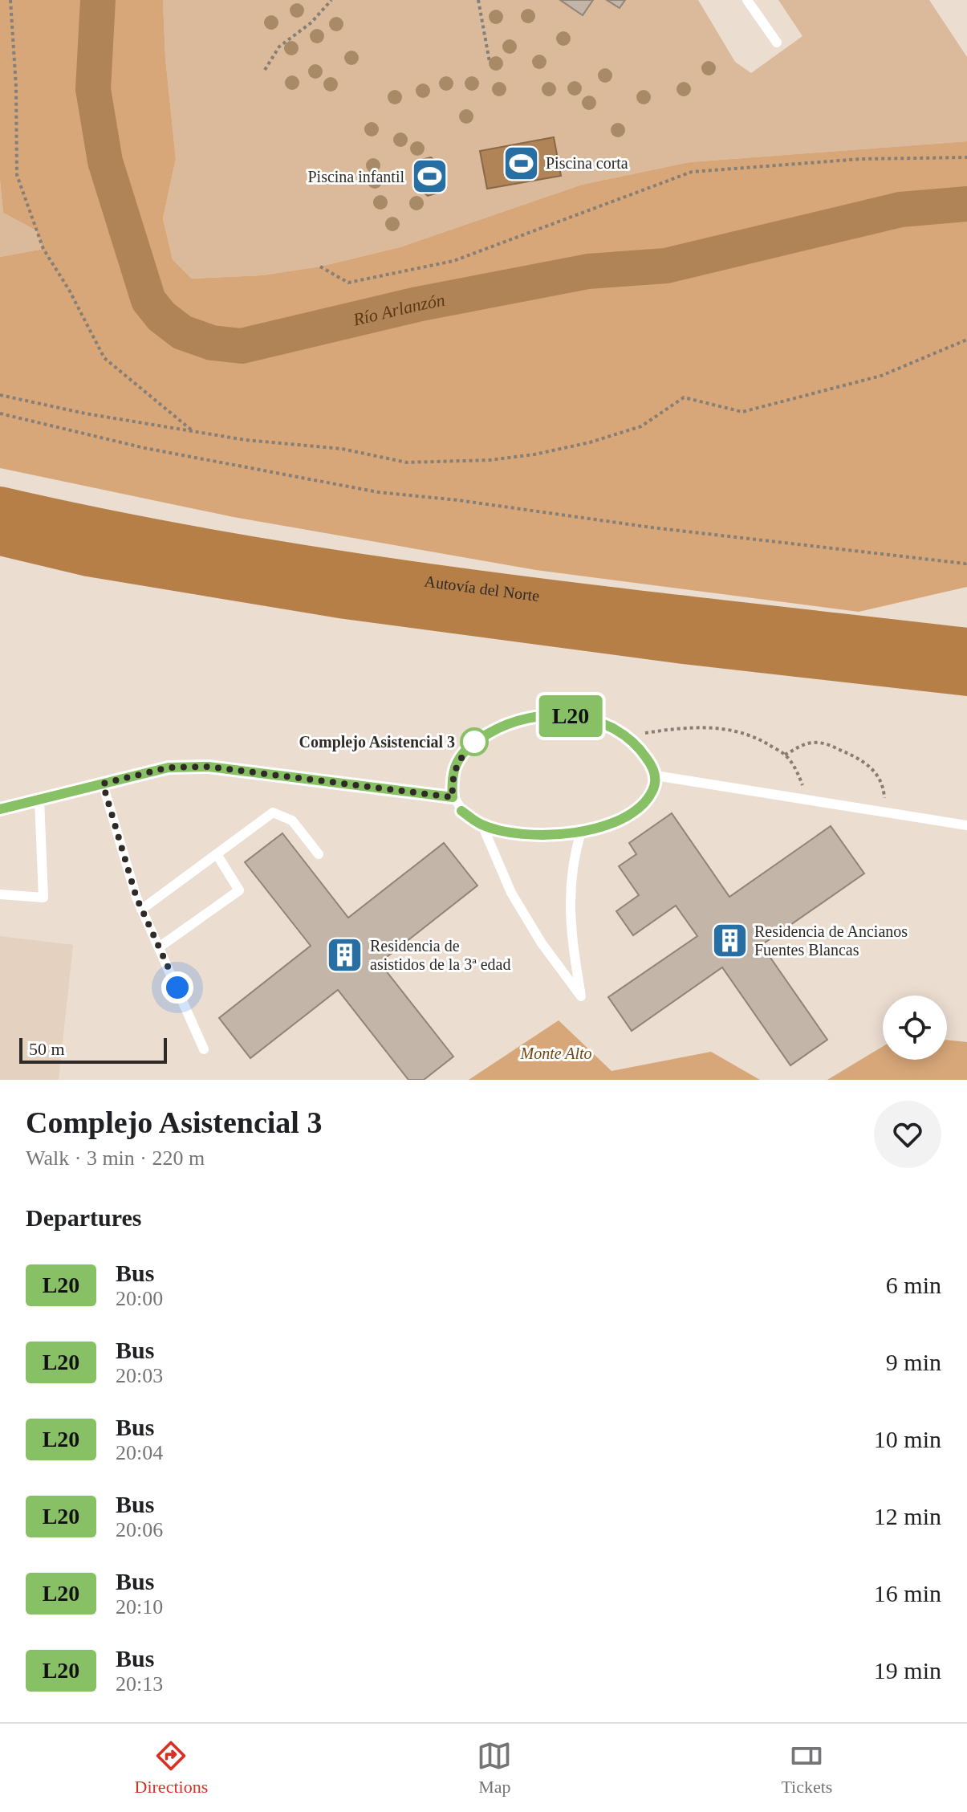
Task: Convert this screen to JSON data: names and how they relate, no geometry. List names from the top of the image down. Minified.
{"streets":{"highway":["Autovía del Norte"]},"water":["Río Arlanzón"],"parks":["Monte Alto"],"places":{"sports":["Piscina corta","Piscina infantil"],"other":["Complejo Asistencial 3"],"building":["Residencia de Ancianos Fuentes Blancas","Residencia de asistidos de la 3ª edad"]},"lines":["bus line L20"],"scale_bar":"50 m","page":{"on_map":"L20","scale":"50 m","heading":[["Complejo Asistencial 3","Walk · 3 min · 220 m"],"Departures"],"list":[{"mark":"L20","name":"Bus","note":"20:00","value":"6 min"},{"mark":"L20","name":"Bus","note":"20:03","value":"9 min"},{"mark":"L20","name":"Bus","note":"20:04","value":"10 min"},{"mark":"L20","name":"Bus","note":"20:06","value":"12 min"},{"mark":"L20","name":"Bus","note":"20:10","value":"16 min"},{"mark":"L20","name":"Bus","note":"20:13","value":"19 min"}],"tabs":["Directions","Map","Tickets"]}}
